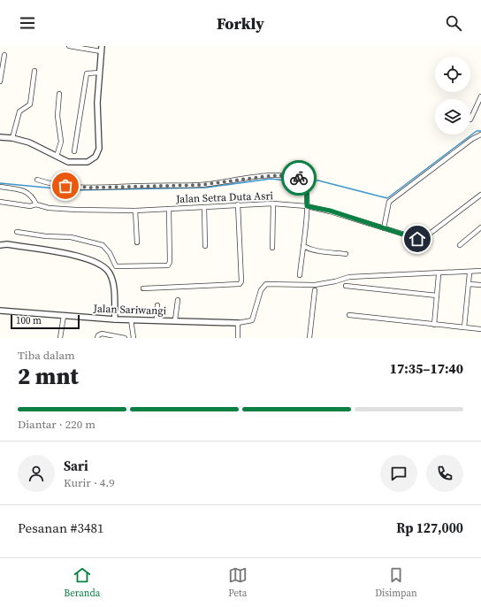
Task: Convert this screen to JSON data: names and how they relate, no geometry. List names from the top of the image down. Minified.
{"streets":{"street":["Jalan Setra Duta Asri","Jalan Sariwangi"]},"scale_bar":"100 m","page":{"header":"Forkly","scale":"100 m","heading":["2 mnt","Tiba dalam","17:35–17:40"],"panel":["Sari","Kurir · 4.9","Pesanan #3481","Rp 127,000"],"bar":"Diantar · 220 m","tabs":["Beranda","Peta","Disimpan"]}}
